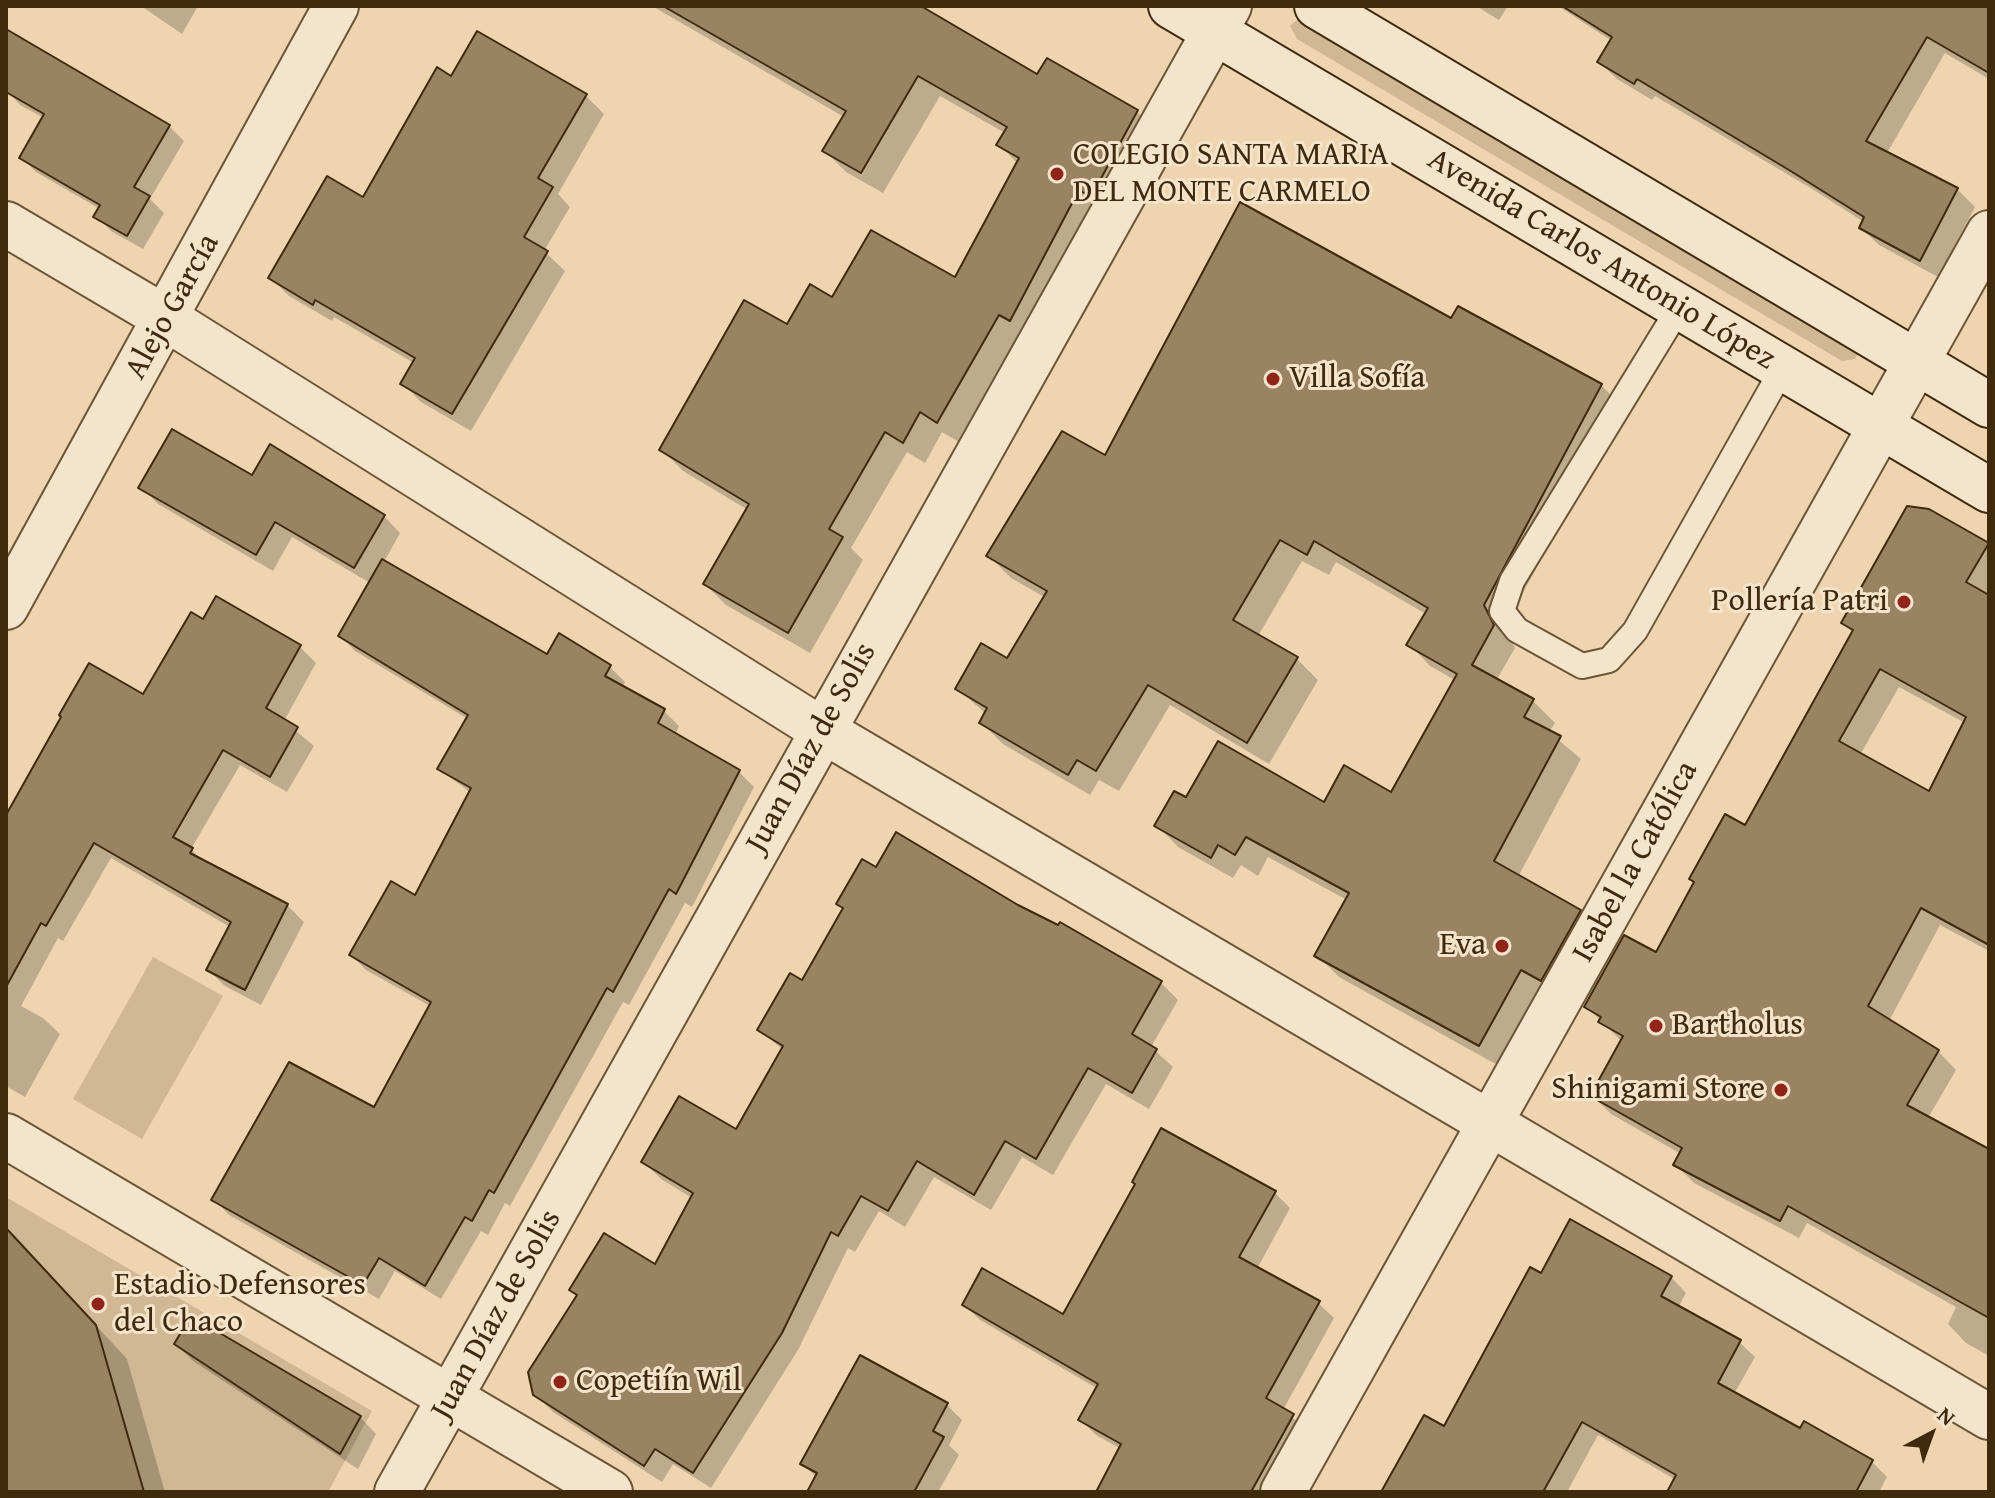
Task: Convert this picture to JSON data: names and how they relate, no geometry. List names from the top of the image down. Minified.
{"streets":{"street":["Avenida Carlos Antonio López","Alejo García","Juan Díaz de Solis","Isabel la Católica"]},"crossings":[["Avenida Carlos Antonio López","Juan Díaz de Solis"],["Avenida Carlos Antonio López","Isabel la Católica"]],"places":["COLEGIO SANTA MARIA DEL MONTE CARMELO","Villa Sofía","Pollería Patri","Eva","Bartholus","Shinigami Store","Estadio Defensores del Chaco","Copetiín Wil"],"north":"top right"}
